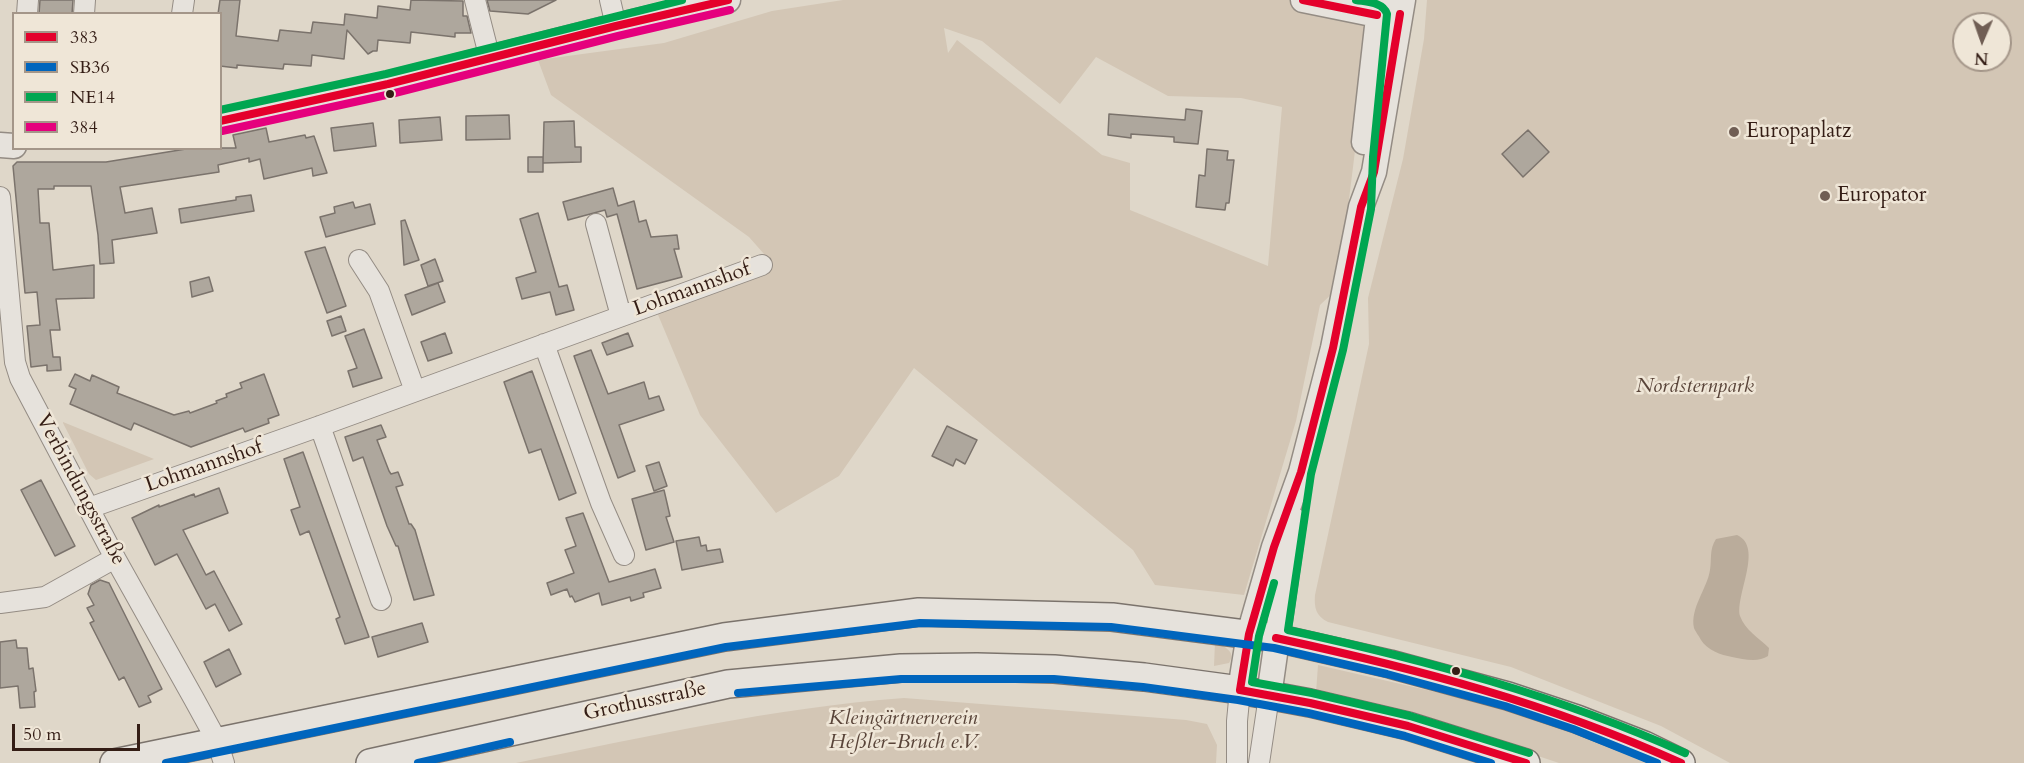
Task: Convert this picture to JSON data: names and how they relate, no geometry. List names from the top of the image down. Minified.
{"streets":{"main road":["Grothusstraße"],"street":["Lohmannshof","Verbindungsstraße"]},"crossings":[["Lohmannshof","Verbindungsstraße"]],"parks":["Nordsternpark","Kleingärtnerverein Heßler-Bruch e.V."],"places":["Europaplatz","Europator"],"lines":["transit line 383","transit line NE14","transit line 384","transit line SB36"],"legend":["383","SB36","NE14","384"],"scale_bar":"50 m","north":"bottom"}
